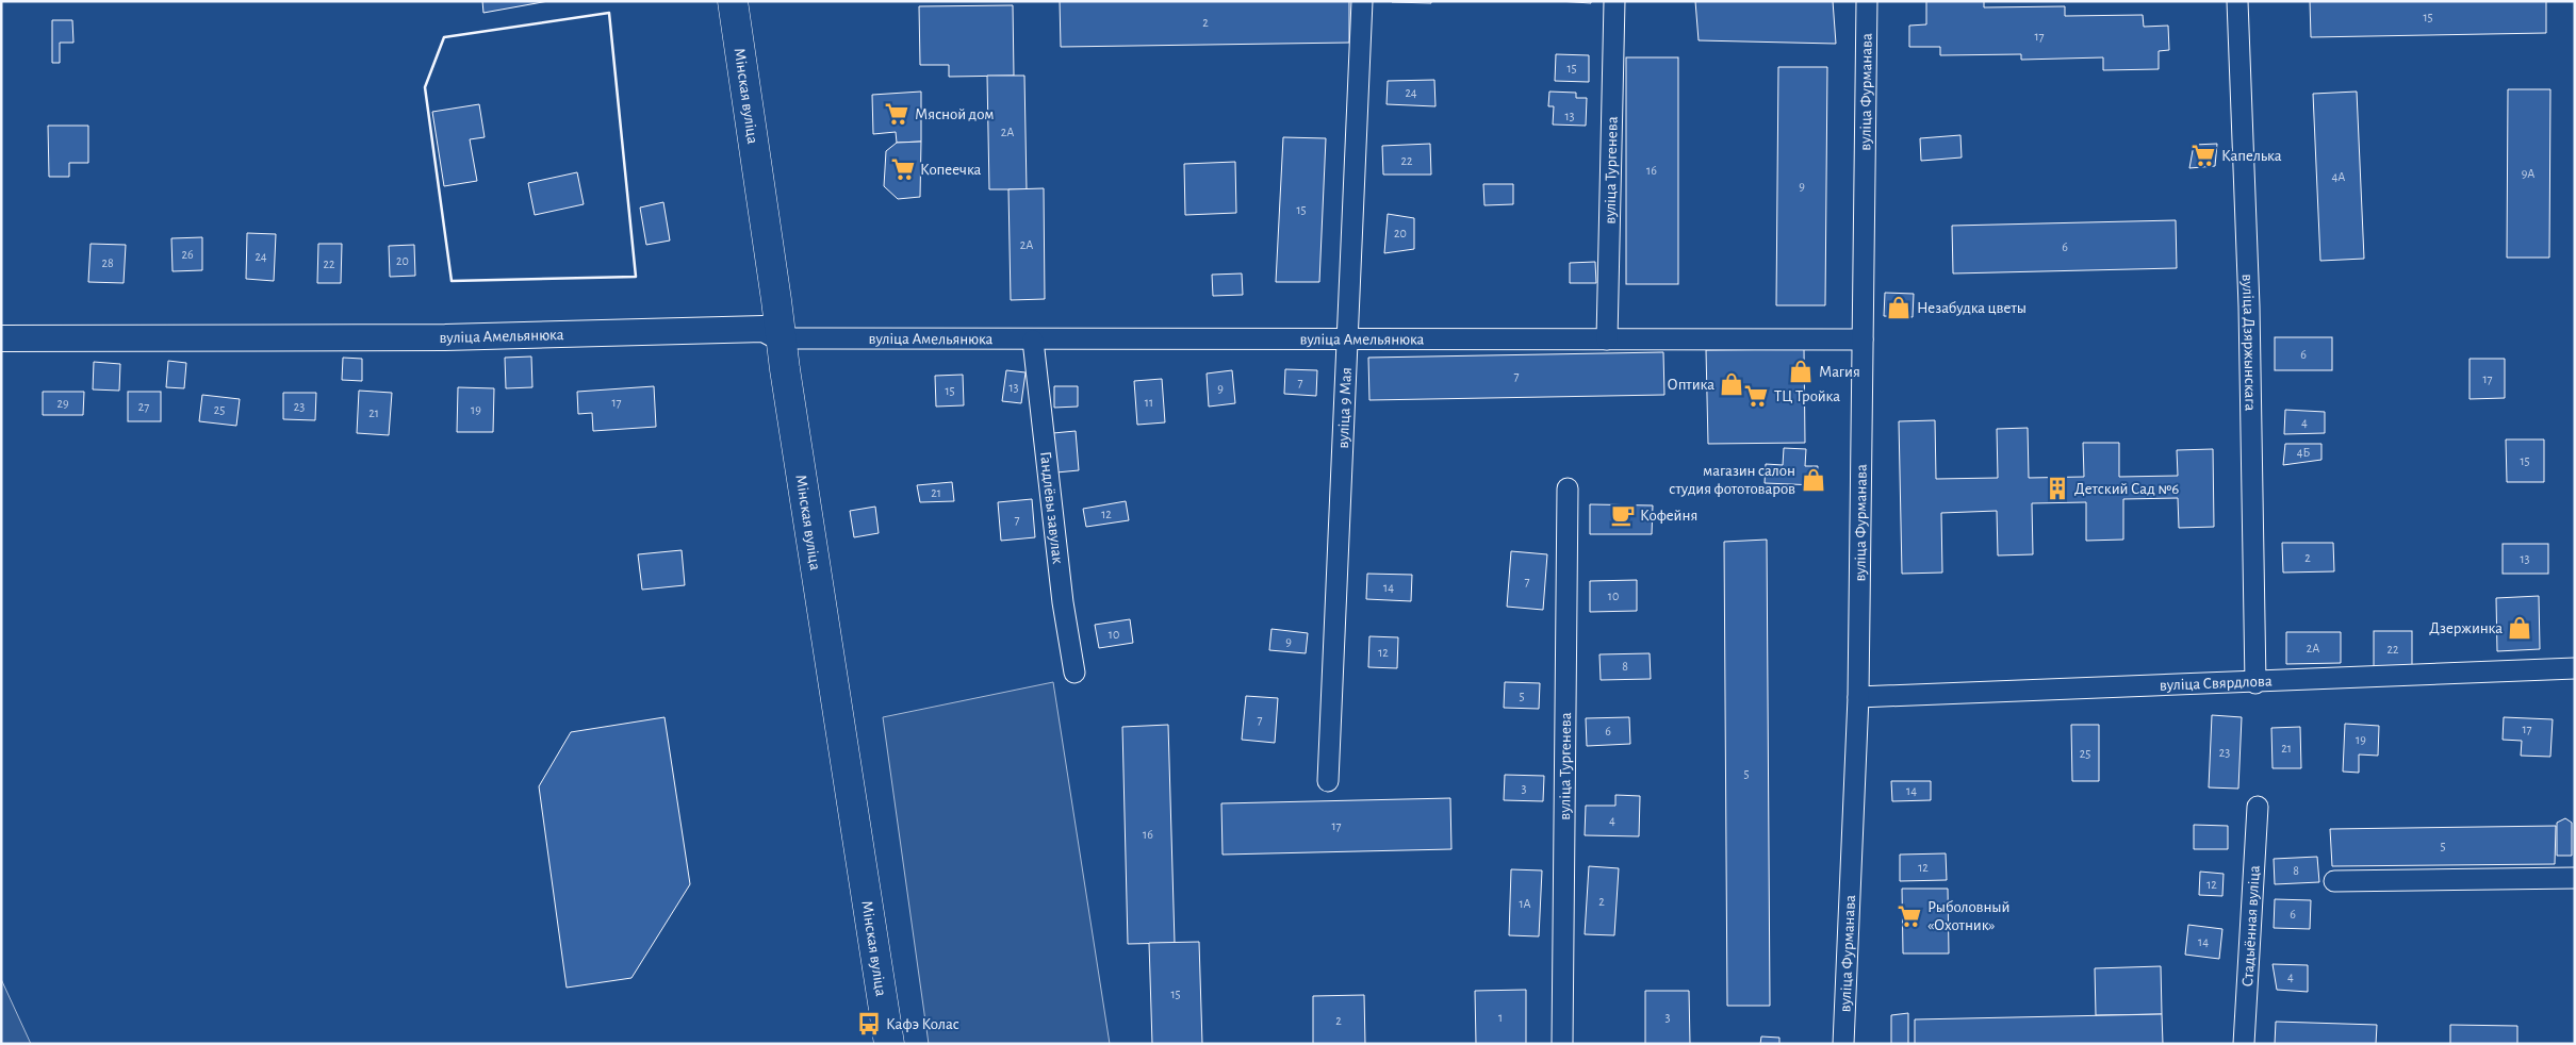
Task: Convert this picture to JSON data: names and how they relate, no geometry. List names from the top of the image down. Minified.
{"streets":{"main road":["Мінская вуліца"],"street":["вуліца Фурманава","вуліца Тургенева","вуліца Амельянюка","вуліца Дзяржынскага","вуліца 9 Мая","Гандлёвы завулак","вуліца Свярдлова","Стадыённая вуліца"]},"crossings":[["вуліца Фурманава","вуліца Амельянюка"],["вуліца Фурманава","вуліца Свярдлова"],["Мінская вуліца","вуліца Амельянюка"],["вуліца Тургенева","вуліца Амельянюка"],["вуліца Амельянюка","вуліца 9 Мая"],["вуліца Амельянюка","Гандлёвы завулак"],["вуліца Дзяржынскага","вуліца Свярдлова"]],"places":{"supermarket":["Мясной дом","Капелька","Копеечка","ТЦ Тройка","Рыболовный «Охотник»"],"shop":["Незабудка цветы","Магия","Оптика","магазин салон студия фототоваров","Дзержинка"],"building":["Детский Сад №6"],"cafe":["Кофейня"],"bus stop":["Кафэ Колас"]},"house_numbers":["15","2","17","15","24","13","2А","22","16","9А","4А","9","15","20","2А","6","26","24","20","28","22","6","7","17","7","13","9","15","17","11","29","27","23","25","19","21","4","4Б","15","21","12","7","2","13","7","14","10","10","9","2А","22","12","8","5","7","17","6","19","21","23","25","5","3","14","4","17","16","5","12","8","12","2","1А","6","14","4","15","1","3","2"]}
